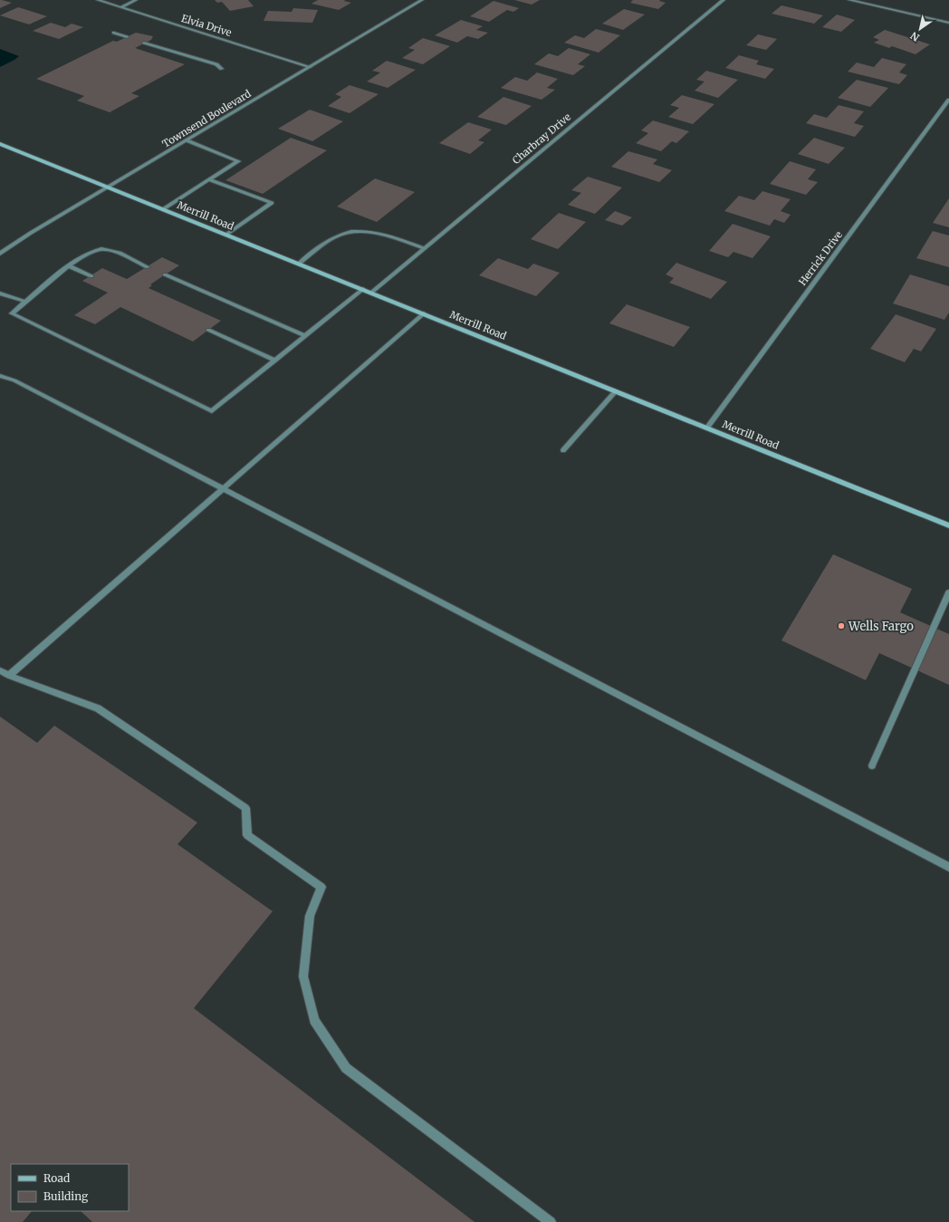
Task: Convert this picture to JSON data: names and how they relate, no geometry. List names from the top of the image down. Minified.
{"streets":{"main road":["Merrill Road"],"street":["Elvia Drive","Townsend Boulevard","Charbray Drive","Herrick Drive"]},"crossings":[["Elvia Drive","Townsend Boulevard"],["Townsend Boulevard","Merrill Road"],["Charbray Drive","Merrill Road"],["Merrill Road","Herrick Drive"]],"places":["Wells Fargo"],"legend":["Road","Building"],"north":"bottom left"}
